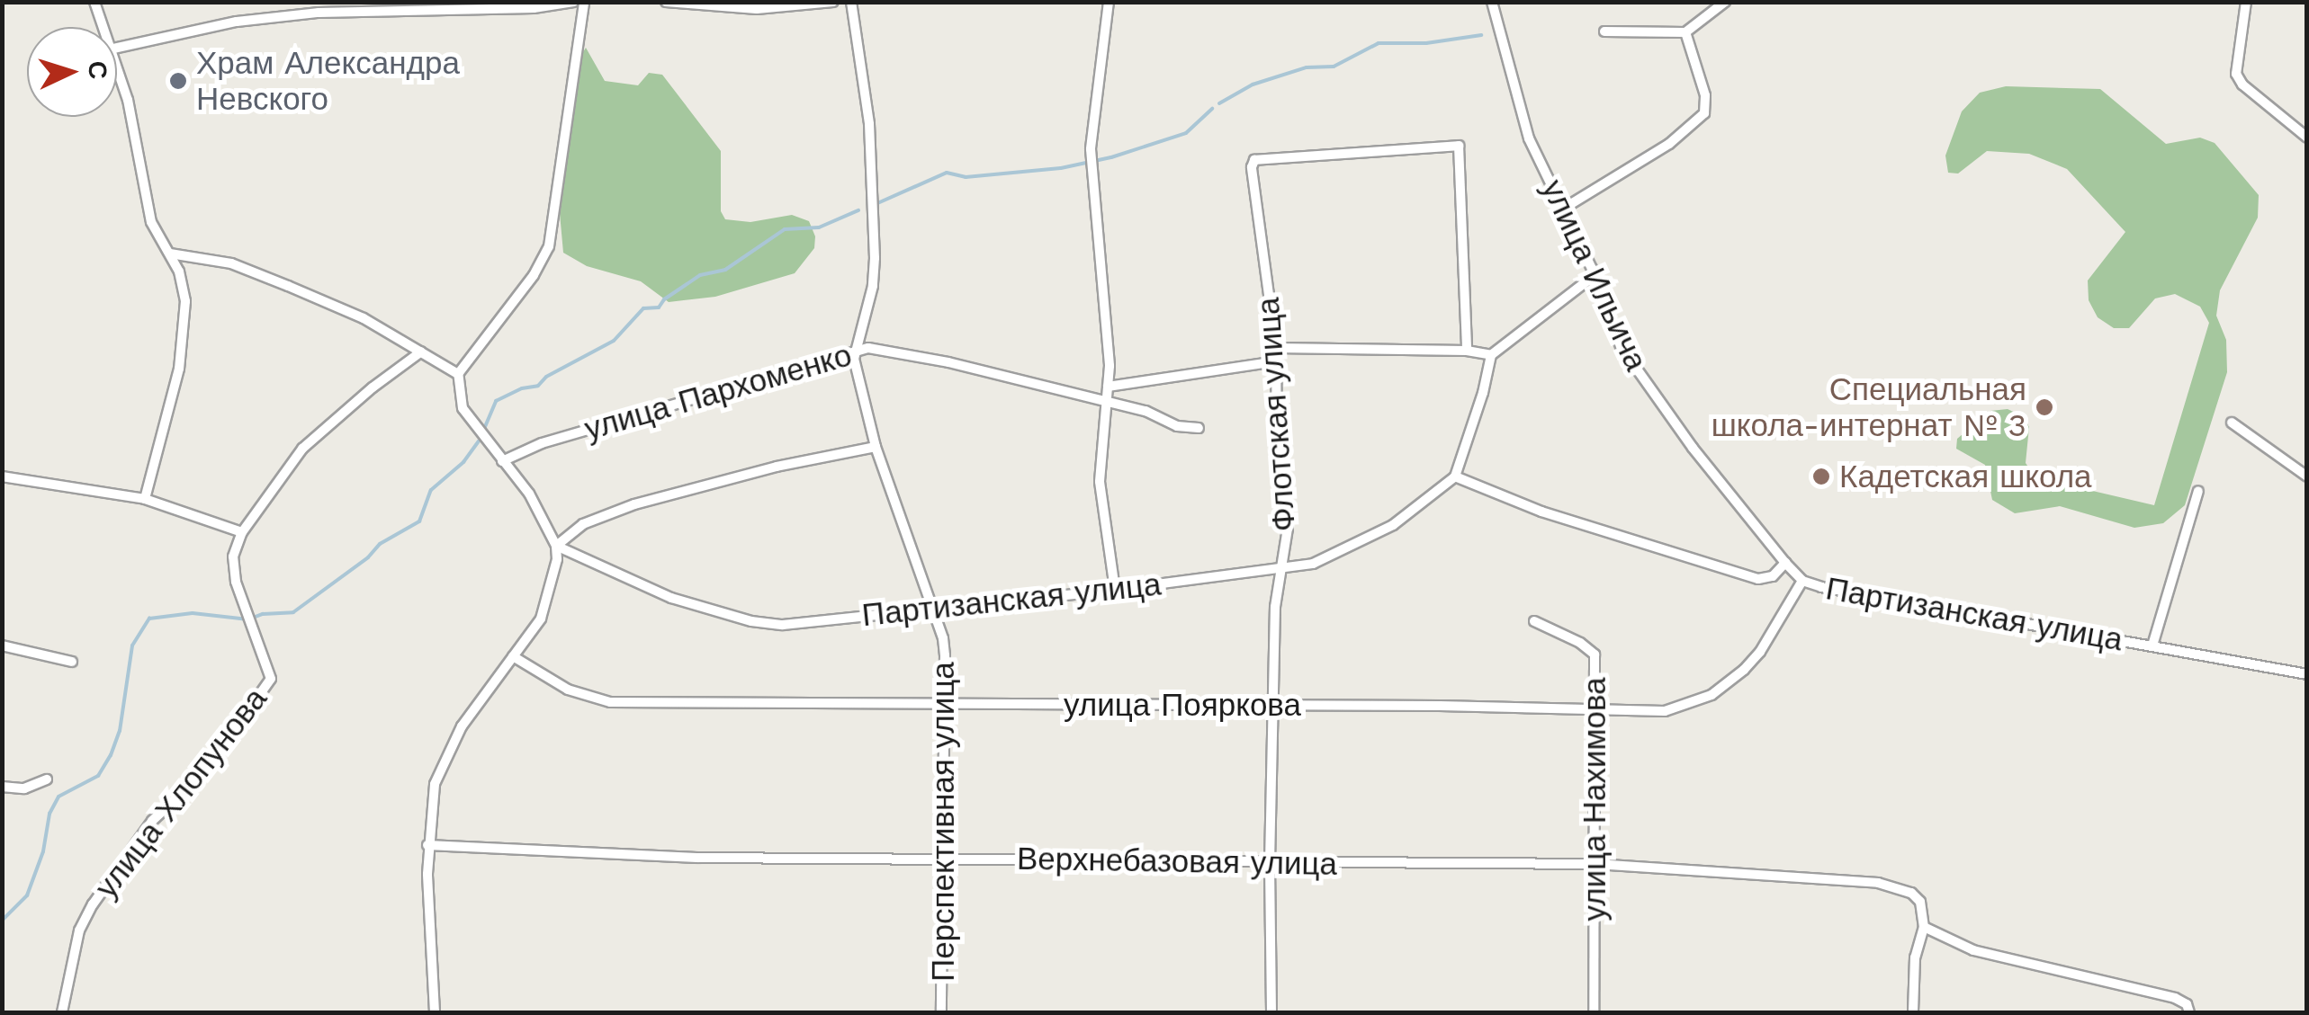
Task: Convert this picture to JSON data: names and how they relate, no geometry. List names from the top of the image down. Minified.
{"streets":{"street":["улица Ильича","улица Пархоменко","Флотская улица","Партизанская улица","улица Пояркова","улица Хлопунова","улица Нахимова","Перспективная улица","Верхнебазовая улица"]},"crossings":[["улица Ильича","Партизанская улица"],["улица Пархоменко","Перспективная улица"],["Флотская улица","Партизанская улица"],["Флотская улица","улица Пояркова"],["Флотская улица","Верхнебазовая улица"],["Партизанская улица","улица Пояркова"],["Партизанская улица","Перспективная улица"],["улица Пояркова","улица Нахимова"],["улица Пояркова","Перспективная улица"],["улица Нахимова","Верхнебазовая улица"],["Перспективная улица","Верхнебазовая улица"]],"places":["Храм Александра Невского","Специальная школа-интернат № 3","Кадетская школа"],"north":"right"}
